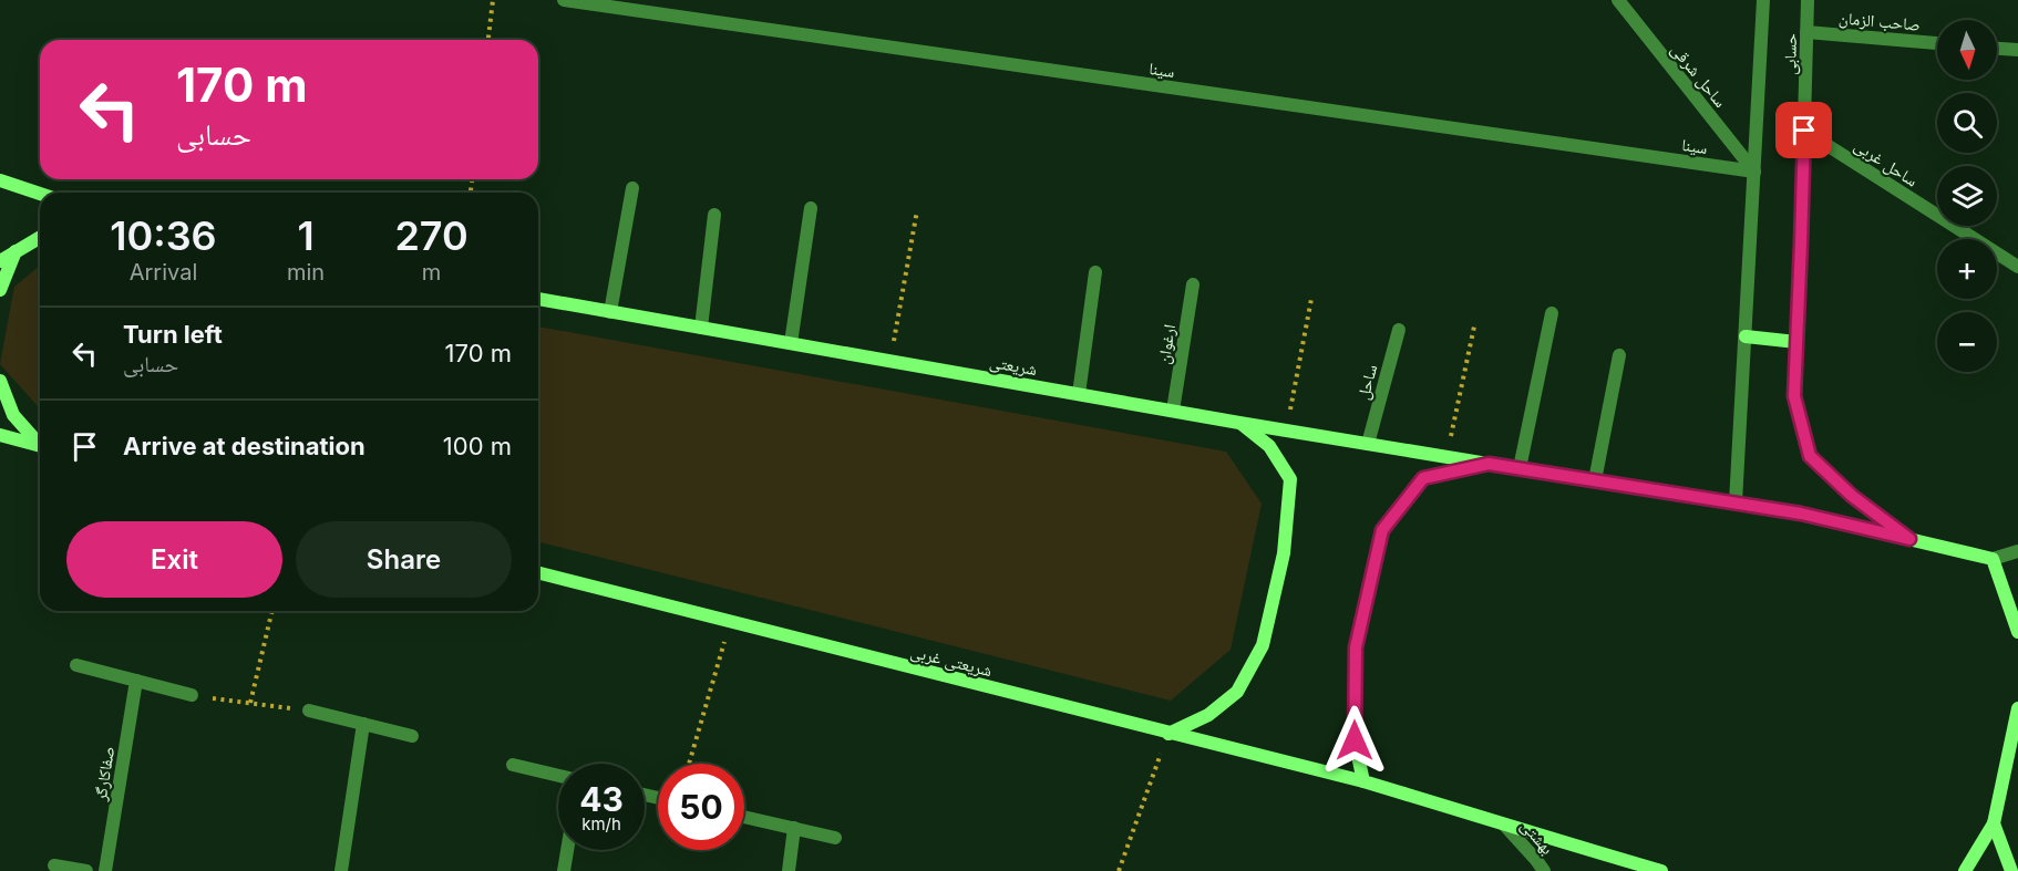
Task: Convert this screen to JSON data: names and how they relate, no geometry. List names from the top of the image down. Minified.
{"streets":{"main road":["شریعتی","شریعتی غربی"],"street":["صاحب الزمان","حسابی","سینا","ساحل شرقی","ساحل غربی","ارغوان","ساحل","صفاکارگر","بهشتی"]},"crossings":[["صاحب الزمان","حسابی"],["حسابی","سینا"],["حسابی","ساحل شرقی"],["حسابی","ساحل غربی"],["حسابی","شریعتی"],["سینا","ساحل شرقی"],["ارغوان","شریعتی"],["شریعتی","ساحل"],["شریعتی غربی","بهشتی"]],"north":"bottom","page":{"map_buttons":["+","−"],"turn":["170 m","حسابی"],"eta":["10:36","Arrival","1","min","270","m"],"list":[{"name":"Turn left","note":"حسابی","value":"170 m"},{"name":"Arrive at destination","value":"100 m"}],"buttons":["Exit","Share"],"speed":"43 km/h","limit":"50"}}
